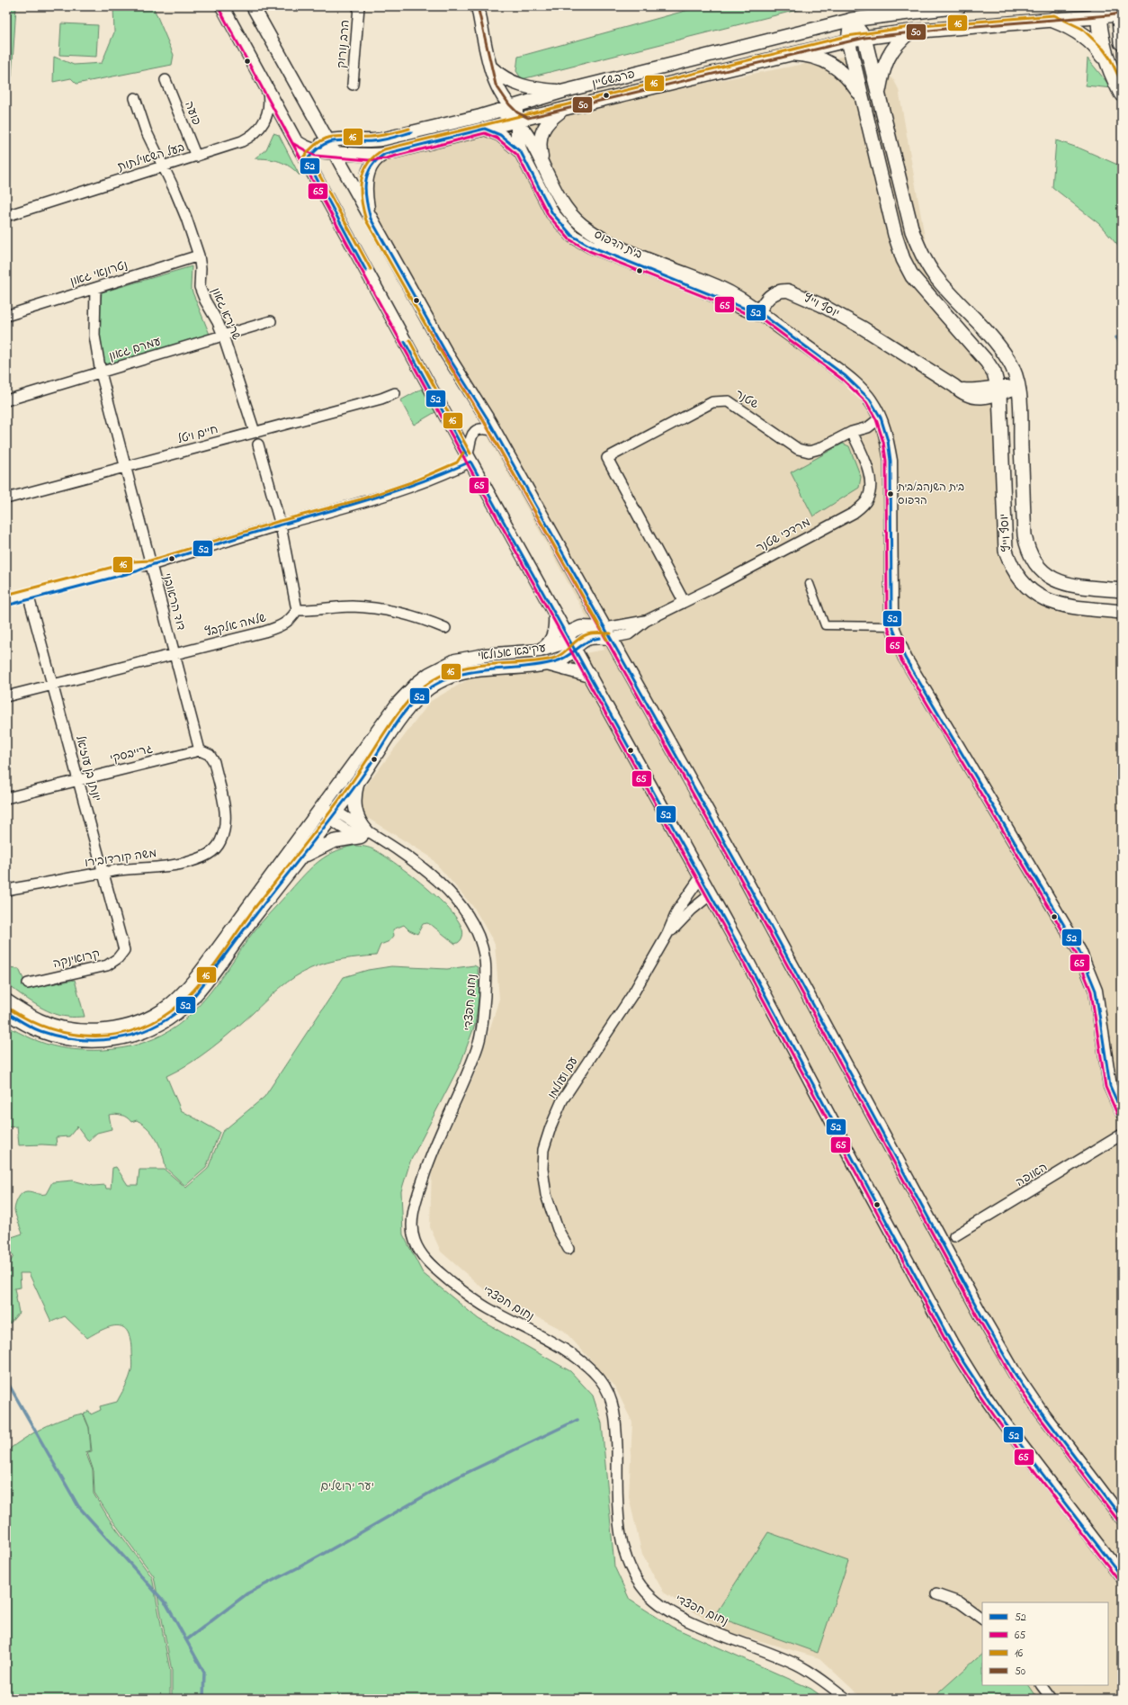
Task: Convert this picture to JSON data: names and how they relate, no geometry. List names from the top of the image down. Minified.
{"streets":{"main road":["פרבשטיין","יוסף וייץ"],"street":["הרב נורוק","פועה","בעל השאילתות","בית הדפוס","נטרונאי גאון","שרירא גאון","עמרם גאון","שטנר","חיים ויטל","מרדכי שטנר","דוד הראובני","שלמה אלקבץ","עקיבא אזולאי","גרייבסקי","יונתן בן עוזיאל","משה קורדובירו","קרואינקה","נחום חפצדי","עם ועולמו","האופה"]},"crossings":[["פרבשטיין","בית הדפוס"],["פועה","בעל השאילתות"],["בעל השאילתות","שרירא גאון"],["בית הדפוס","יוסף וייץ"],["נטרונאי גאון","שרירא גאון"],["נטרונאי גאון","דוד הראובני"],["שרירא גאון","עמרם גאון"],["שרירא גאון","חיים ויטל"],["עמרם גאון","דוד הראובני"],["שטנר","מרדכי שטנר"],["חיים ויטל","דוד הראובני"],["מרדכי שטנר","עקיבא אזולאי"],["דוד הראובני","שלמה אלקבץ"],["דוד הראובני","גרייבסקי"],["דוד הראובני","משה קורדובירו"],["שלמה אלקבץ","יונתן בן עוזיאל"],["עקיבא אזולאי","נחום חפצדי"],["גרייבסקי","יונתן בן עוזיאל"],["גרייבסקי","משה קורדובירו"],["יונתן בן עוזיאל","משה קורדובירו"],["יונתן בן עוזיאל","קרואינקה"]],"parks":["יער ירושלים"],"places":["בית השנהב/בית הדפוס"],"lines":["transit line 50","transit line 65","transit line 16","transit line 52"],"legend":["52","65","16","50"]}
